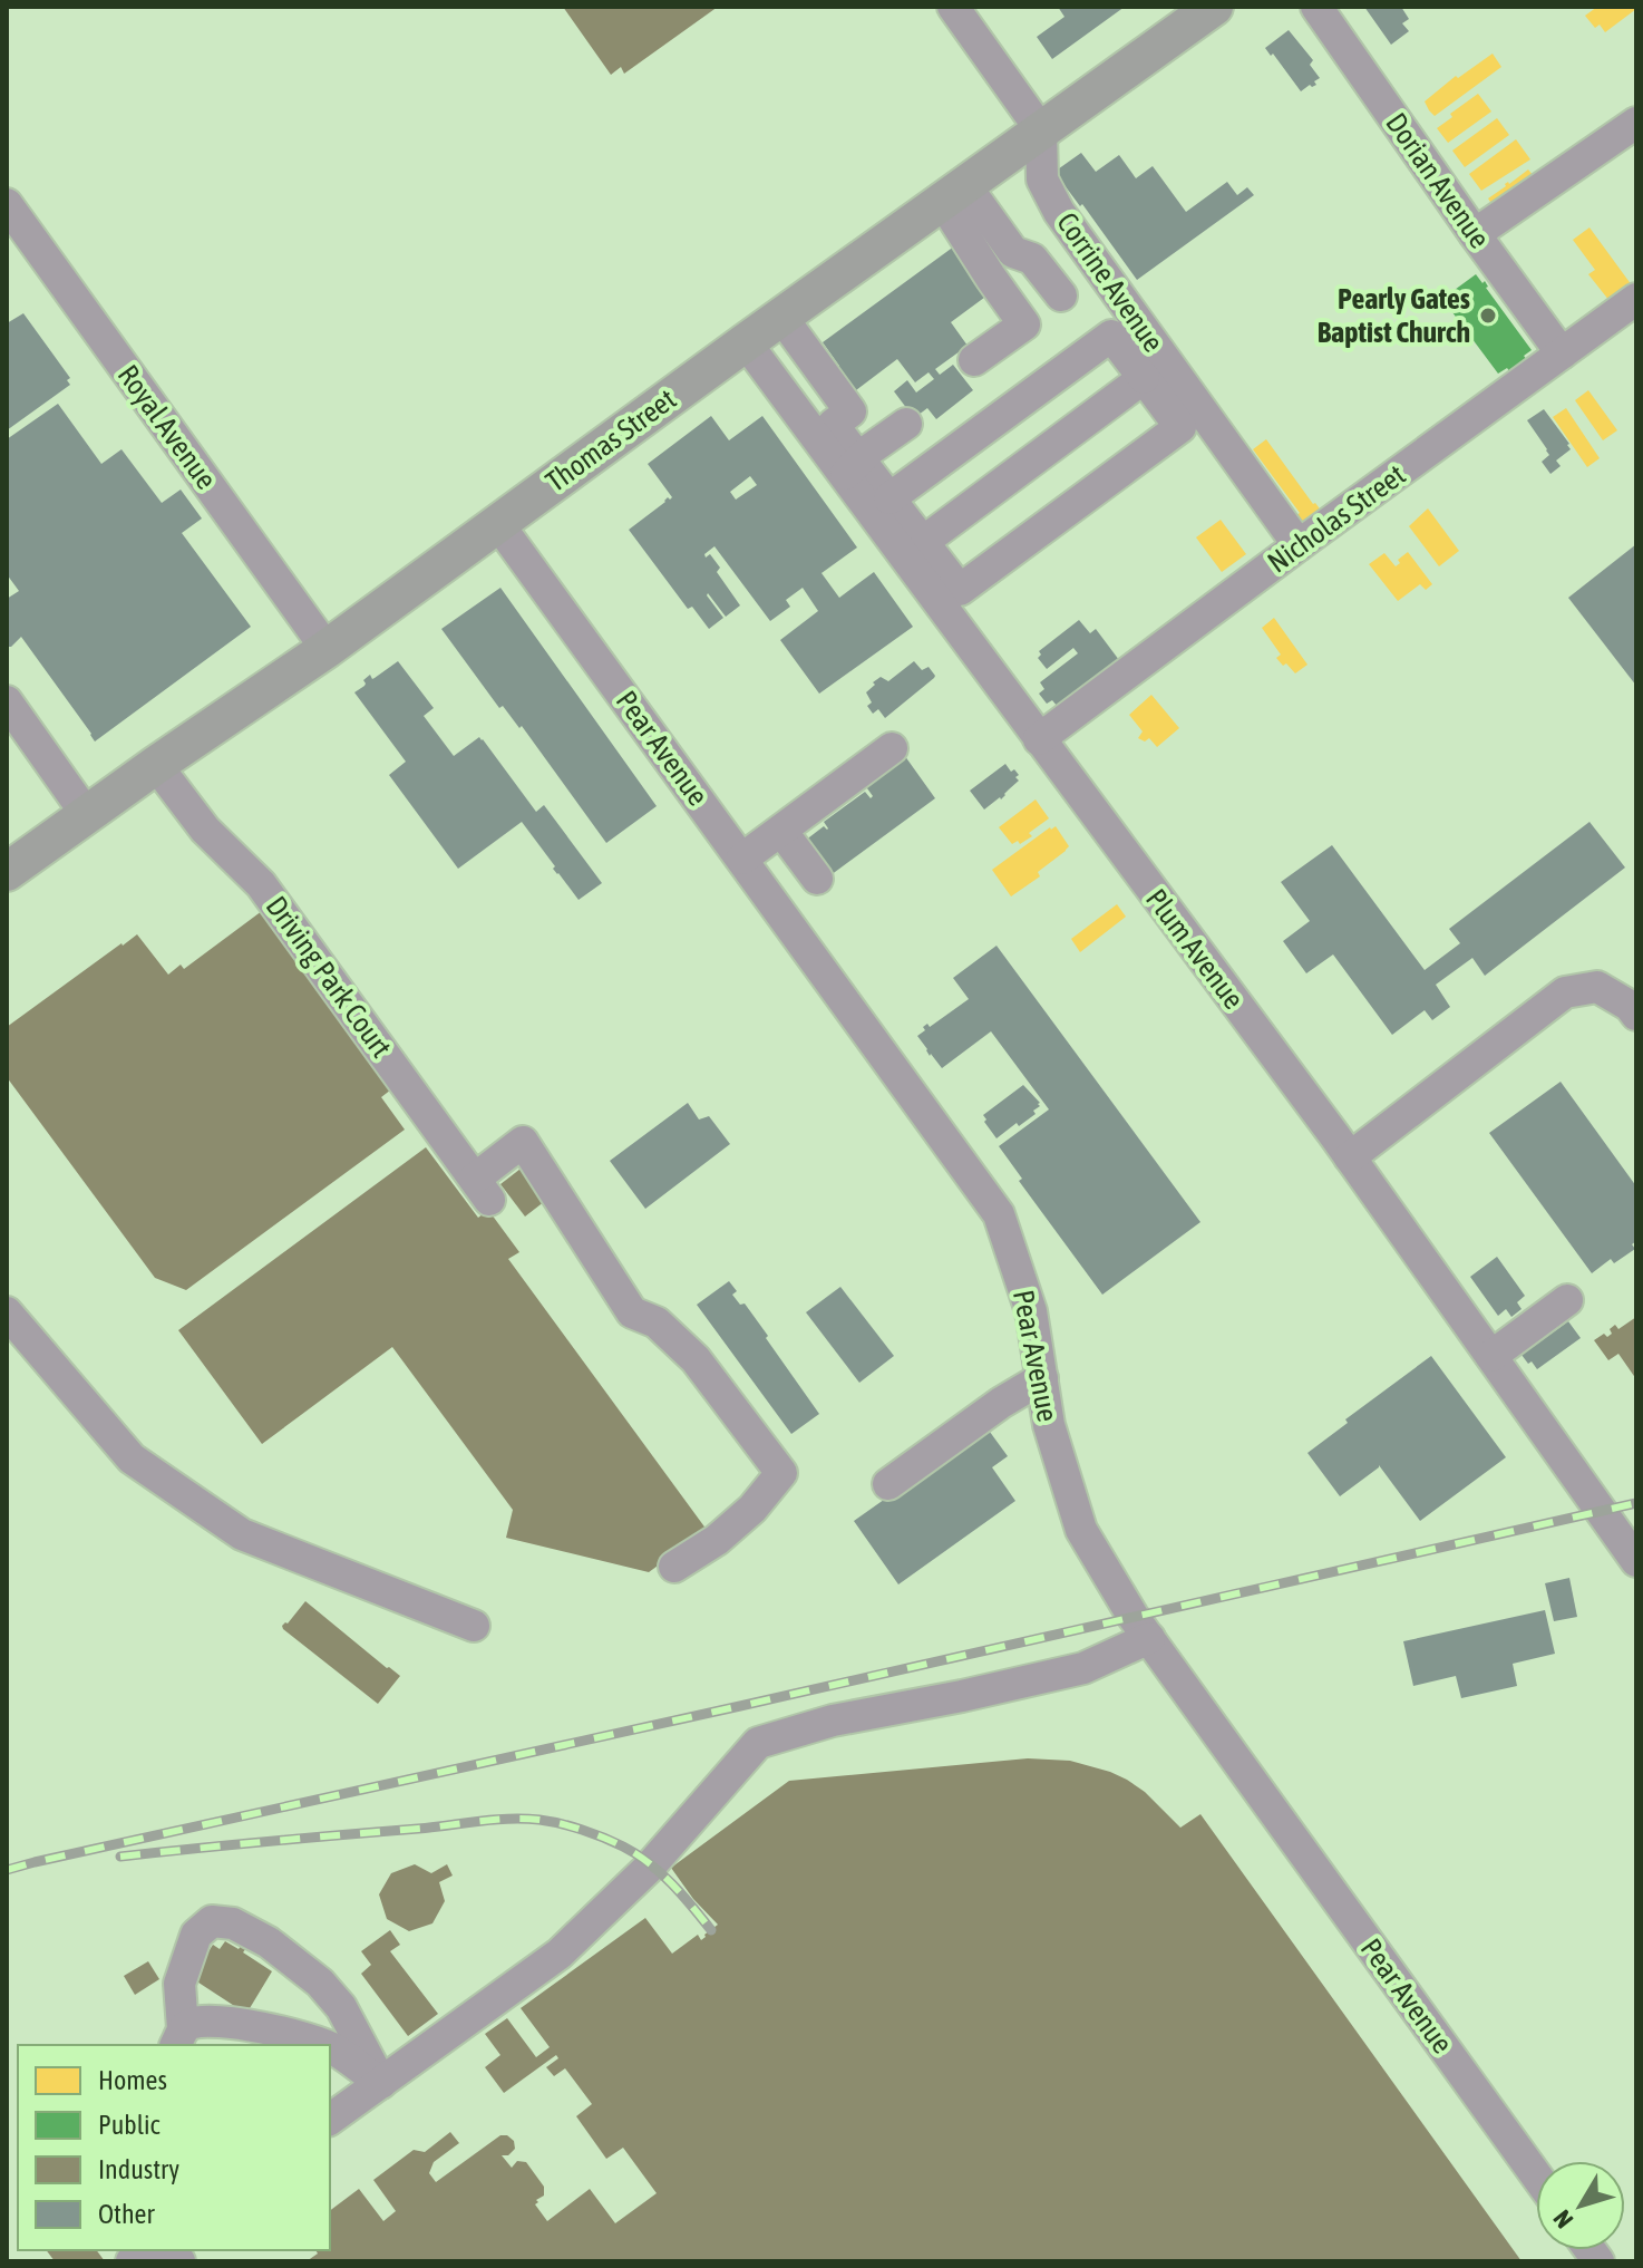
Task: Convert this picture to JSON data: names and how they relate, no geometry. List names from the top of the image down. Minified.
{"streets":{"main road":["Thomas Street"],"street":["Dorian Avenue","Corrine Avenue","Royal Avenue","Nicholas Street","Pear Avenue","Plum Avenue","Driving Park Court"]},"crossings":[["Dorian Avenue","Nicholas Street"],["Corrine Avenue","Thomas Street"],["Corrine Avenue","Nicholas Street"],["Royal Avenue","Thomas Street"],["Thomas Street","Pear Avenue"],["Thomas Street","Plum Avenue"],["Thomas Street","Driving Park Court"],["Nicholas Street","Plum Avenue"]],"places":["Pearly Gates Baptist Church"],"legend":["Homes","Public","Industry","Other"],"north":"bottom left"}
